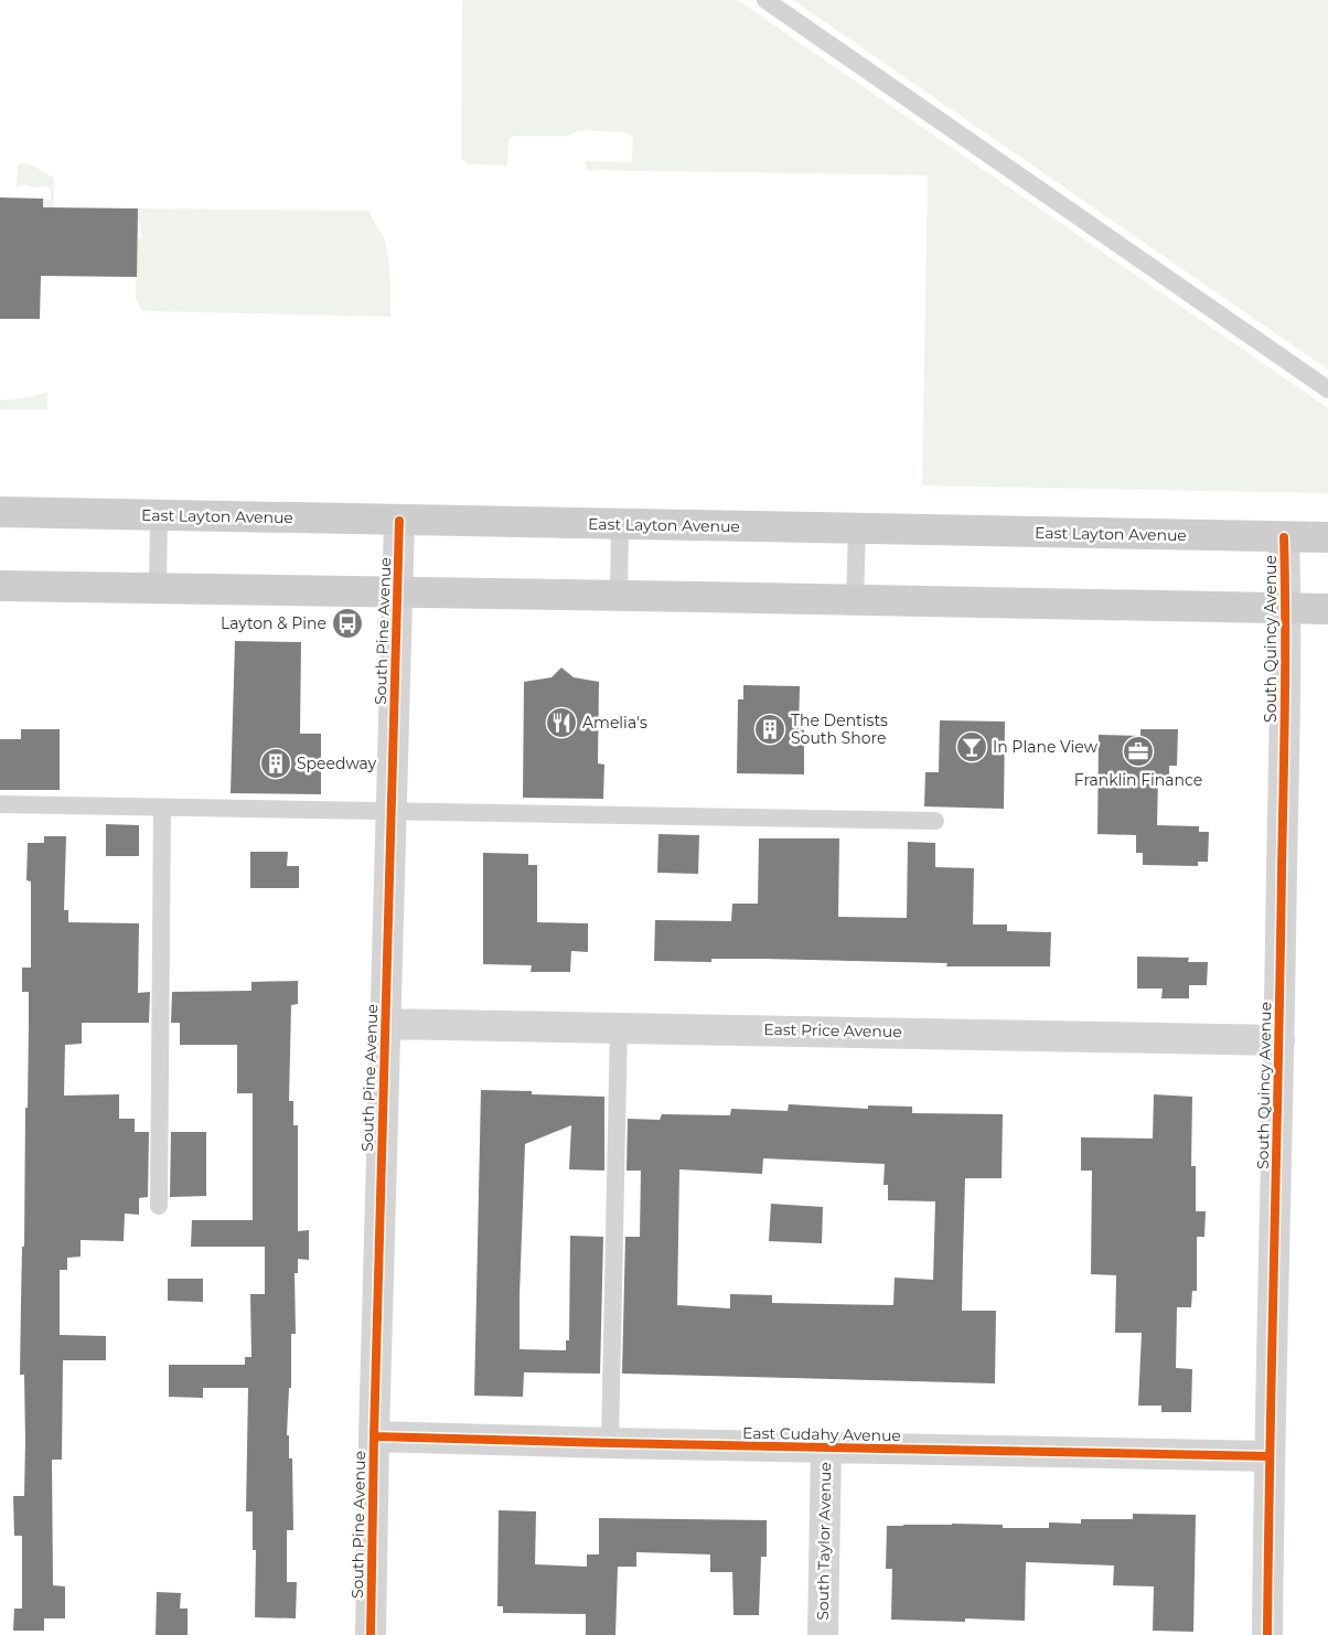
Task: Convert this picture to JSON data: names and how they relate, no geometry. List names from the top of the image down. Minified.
{"streets":{"main road":["East Layton Avenue"],"street":["South Pine Avenue","South Quincy Avenue","East Price Avenue","East Cudahy Avenue","South Taylor Avenue"]},"crossings":[["East Layton Avenue","South Pine Avenue"],["East Layton Avenue","South Quincy Avenue"],["South Pine Avenue","East Price Avenue"],["South Pine Avenue","East Cudahy Avenue"],["South Quincy Avenue","East Price Avenue"],["South Quincy Avenue","East Cudahy Avenue"],["East Cudahy Avenue","South Taylor Avenue"]],"places":{"bus stop":["Layton & Pine"],"restaurant":["Amelia's"],"building":["The Dentists South Shore","Speedway"],"bar":["In Plane View"],"office":["Franklin Finance"]}}
